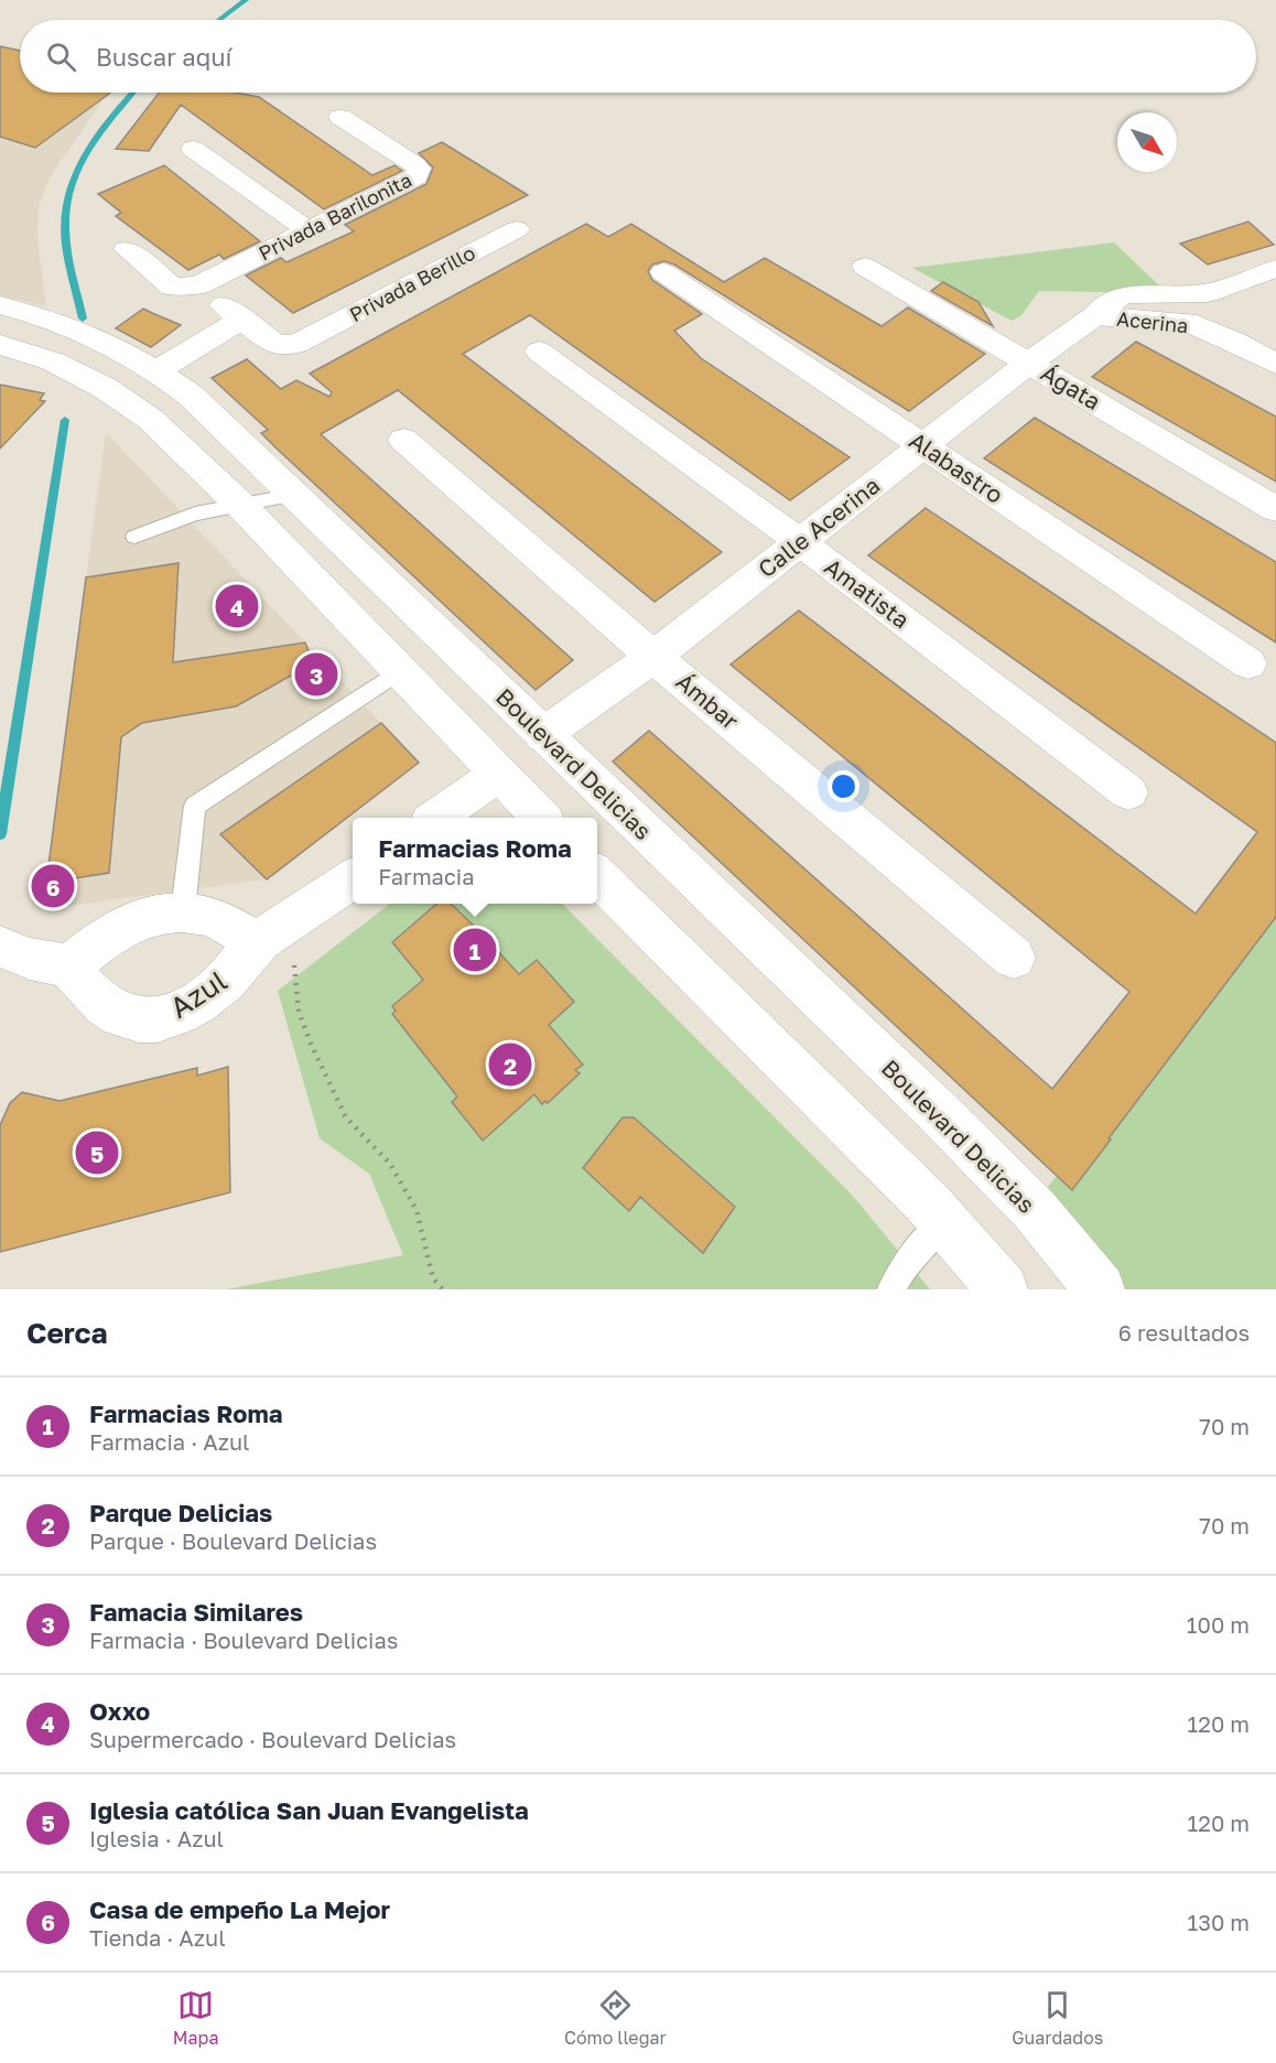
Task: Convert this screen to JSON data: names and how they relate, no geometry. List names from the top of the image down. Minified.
{"streets":{"street":["Privada Barilonita","Privada Berillo","Acerina","Ágata","Alabastro","Calle Acerina","Amatista","Ámbar","Boulevard Delicias","Azul"]},"crossings":[["Privada Barilonita","Privada Berillo"],["Acerina","Calle Acerina"],["Ágata","Calle Acerina"],["Alabastro","Calle Acerina"],["Calle Acerina","Amatista"],["Calle Acerina","Ámbar"],["Calle Acerina","Boulevard Delicias"]],"north":"bottom right","page":{"search":"Buscar aquí","pins":["4","3","6","1","2","5"],"popup":["Farmacias Roma","Farmacia"],"heading":["Cerca","6 resultados"],"list":[{"mark":"1","name":"Farmacias Roma","note":"Farmacia · Azul","value":"70 m"},{"mark":"2","name":"Parque Delicias","note":"Parque · Boulevard Delicias","value":"70 m"},{"mark":"3","name":"Famacia Similares","note":"Farmacia · Boulevard Delicias","value":"100 m"},{"mark":"4","name":"Oxxo","note":"Supermercado · Boulevard Delicias","value":"120 m"},{"mark":"5","name":"Iglesia católica San Juan Evangelista","note":"Iglesia · Azul","value":"120 m"},{"mark":"6","name":"Casa de empeño La Mejor","note":"Tienda · Azul","value":"130 m"}],"nav":["Mapa","Cómo llegar","Guardados"]}}
